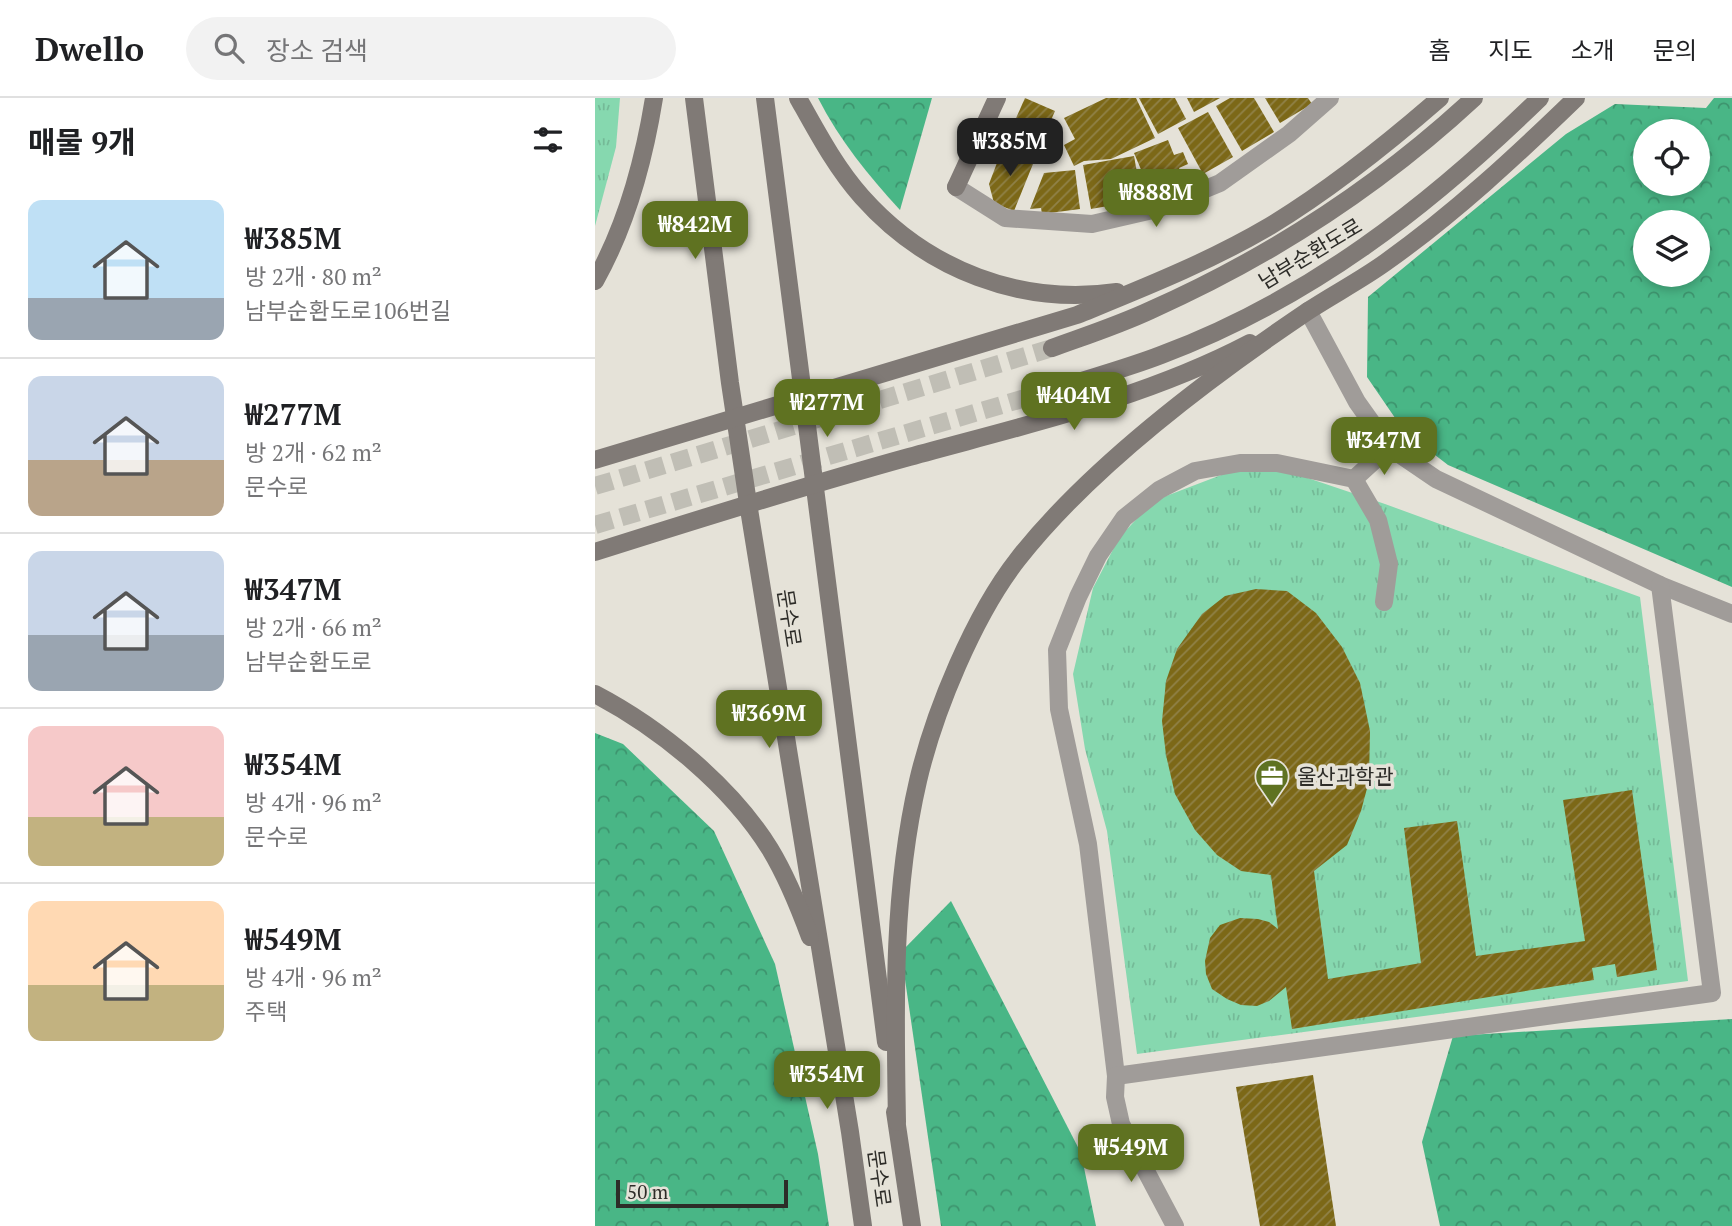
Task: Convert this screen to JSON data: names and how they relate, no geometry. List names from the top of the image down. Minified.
{"streets":{"main road":["남부순환도로","문수로"]},"places":{"office":["울산과학관"]},"scale_bar":"50 m","page":{"header":"Dwello","search":"장소 검색","nav":["홈","지도","소개","문의"],"heading":"매물 9개","price":["₩385M","₩888M","₩842M","₩404M","₩277M","₩347M","₩369M","₩354M","₩549M"],"list":[{"name":"₩385M","note":"방 2개 · 80 m² · 남부순환도로106번길"},{"name":"₩277M","note":"방 2개 · 62 m² · 문수로"},{"name":"₩347M","note":"방 2개 · 66 m² · 남부순환도로"},{"name":"₩354M","note":"방 4개 · 96 m² · 문수로"},{"name":"₩549M","note":"방 4개 · 96 m² · 주택"}],"scale":"50 m"}}
